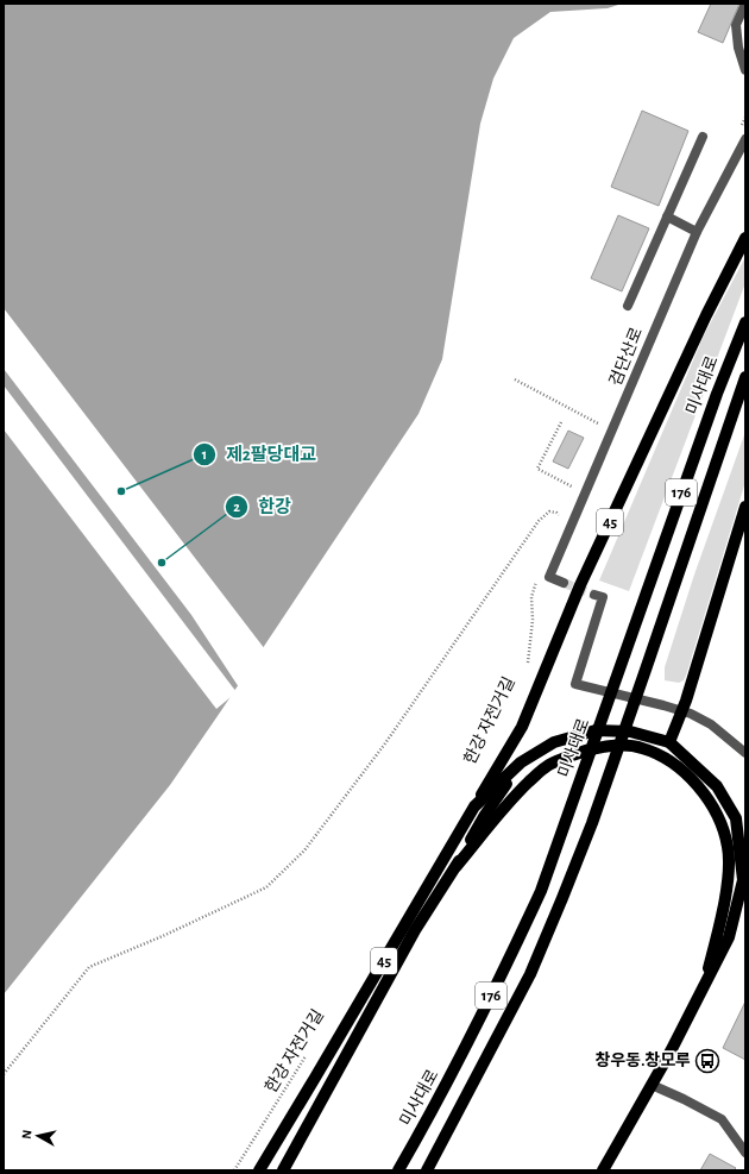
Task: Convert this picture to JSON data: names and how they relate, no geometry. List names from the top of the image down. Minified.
{"streets":{"main road":["미사대로","176","45"],"street":["검단산로"],"path":["한강 자전거길"]},"places":{"other":["제2팔당대교","한강"],"bus stop":["창우동.창모루"]},"north":"left"}
